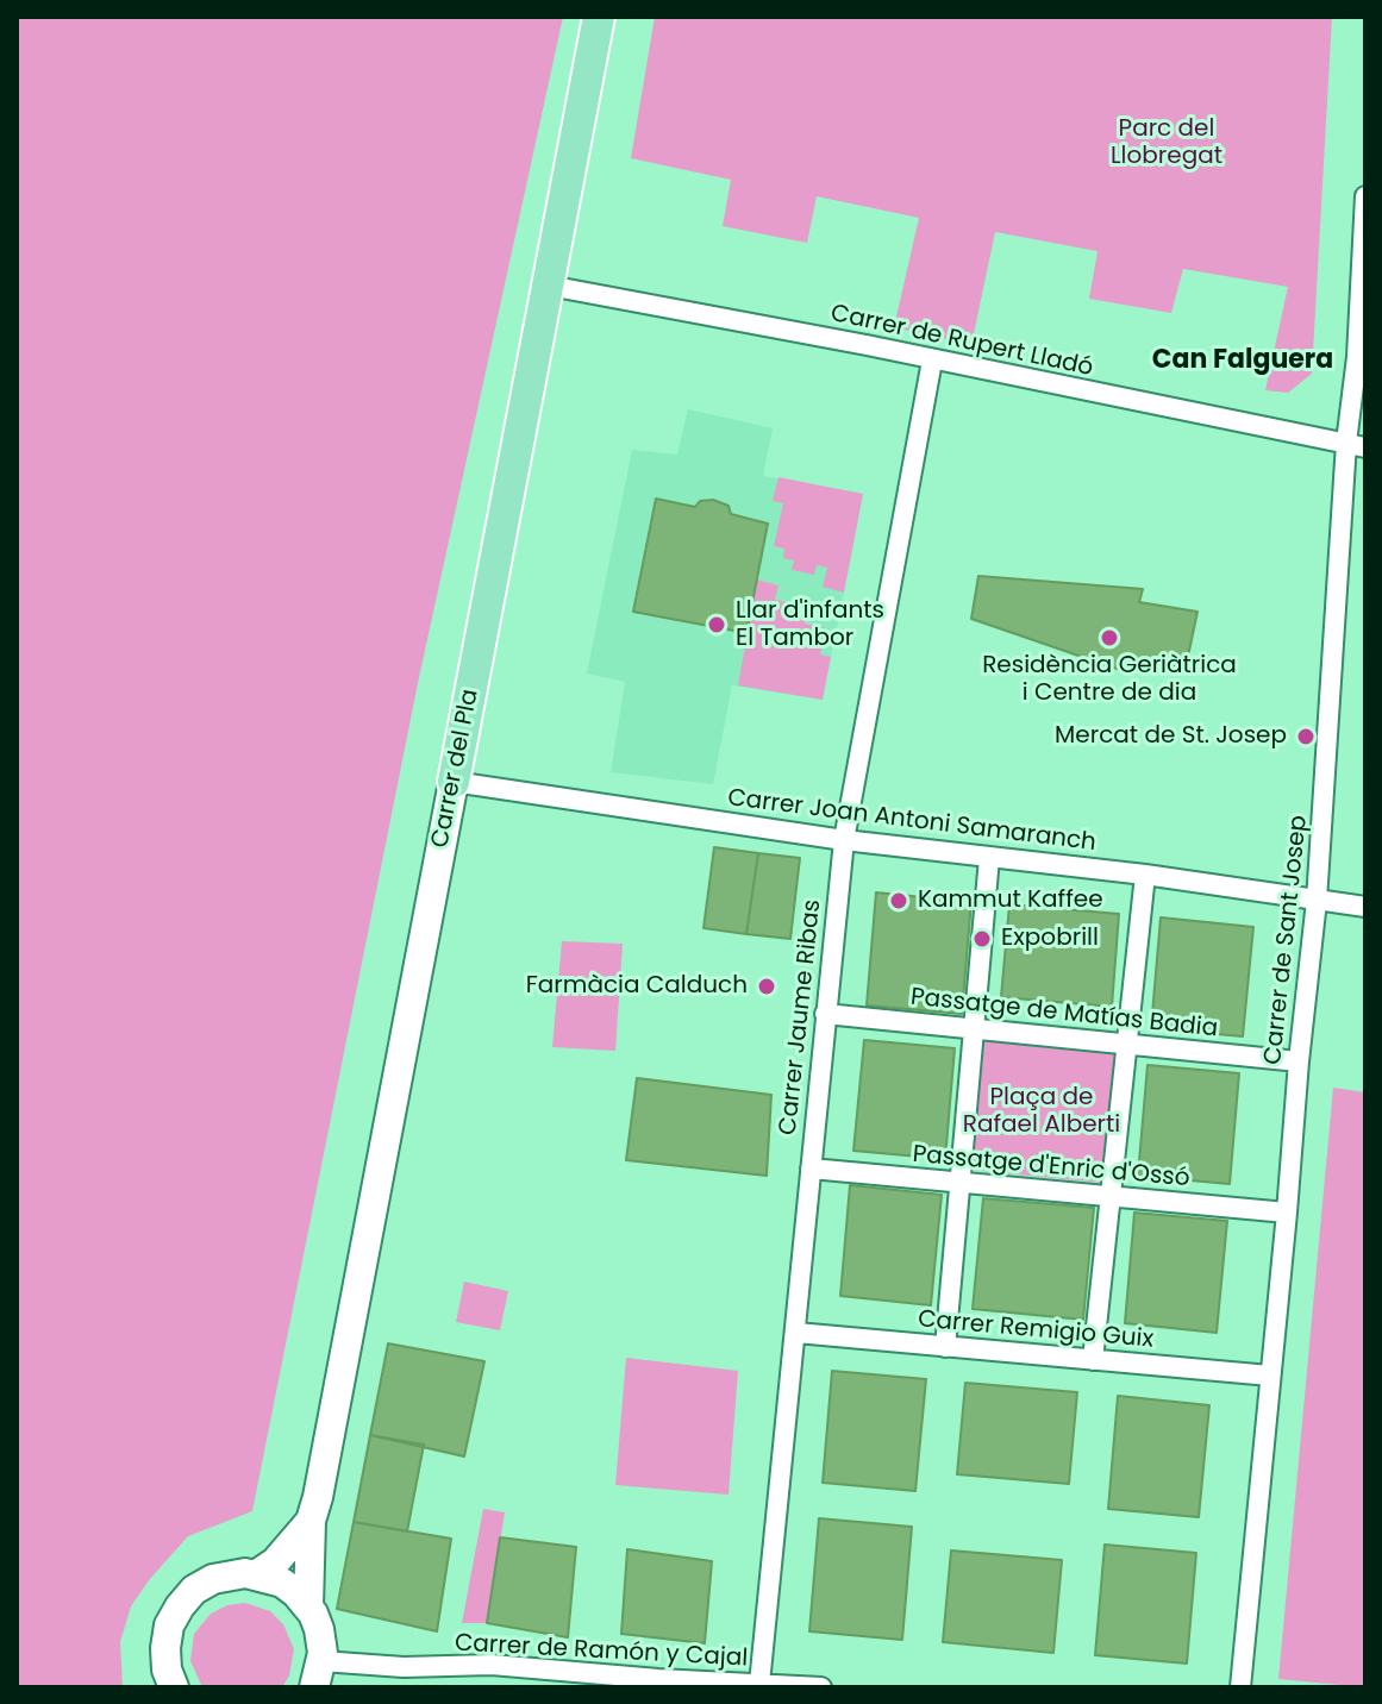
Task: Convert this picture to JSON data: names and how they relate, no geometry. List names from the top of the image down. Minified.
{"streets":{"main road":["Carrer del Pla"],"street":["Carrer de Rupert Lladó","Carrer Joan Antoni Samaranch","Carrer de Sant Josep","Passatge de Matías Badia","Carrer Jaume Ribas","Passatge d'Enric d'Ossó","Carrer Remigio Guix","Carrer de Ramón y Cajal"]},"crossings":[["Carrer de Rupert Lladó","Carrer del Pla"],["Carrer de Rupert Lladó","Carrer de Sant Josep"],["Carrer de Rupert Lladó","Carrer Jaume Ribas"],["Carrer del Pla","Carrer Joan Antoni Samaranch"],["Carrer del Pla","Carrer de Ramón y Cajal"],["Carrer Joan Antoni Samaranch","Carrer de Sant Josep"],["Carrer Joan Antoni Samaranch","Carrer Jaume Ribas"],["Carrer de Sant Josep","Passatge de Matías Badia"],["Carrer de Sant Josep","Passatge d'Enric d'Ossó"],["Carrer de Sant Josep","Carrer Remigio Guix"],["Passatge de Matías Badia","Carrer Jaume Ribas"],["Carrer Jaume Ribas","Passatge d'Enric d'Ossó"],["Carrer Jaume Ribas","Carrer Remigio Guix"],["Carrer Jaume Ribas","Carrer de Ramón y Cajal"]],"districts":["Can Falguera"],"parks":["Parc del Llobregat","Plaça de Rafael Alberti"],"places":["Llar d'infants El Tambor","Residència Geriàtrica i Centre de dia","Mercat de St. Josep","Kammut Kaffee","Expobrill","Farmàcia Calduch"]}
